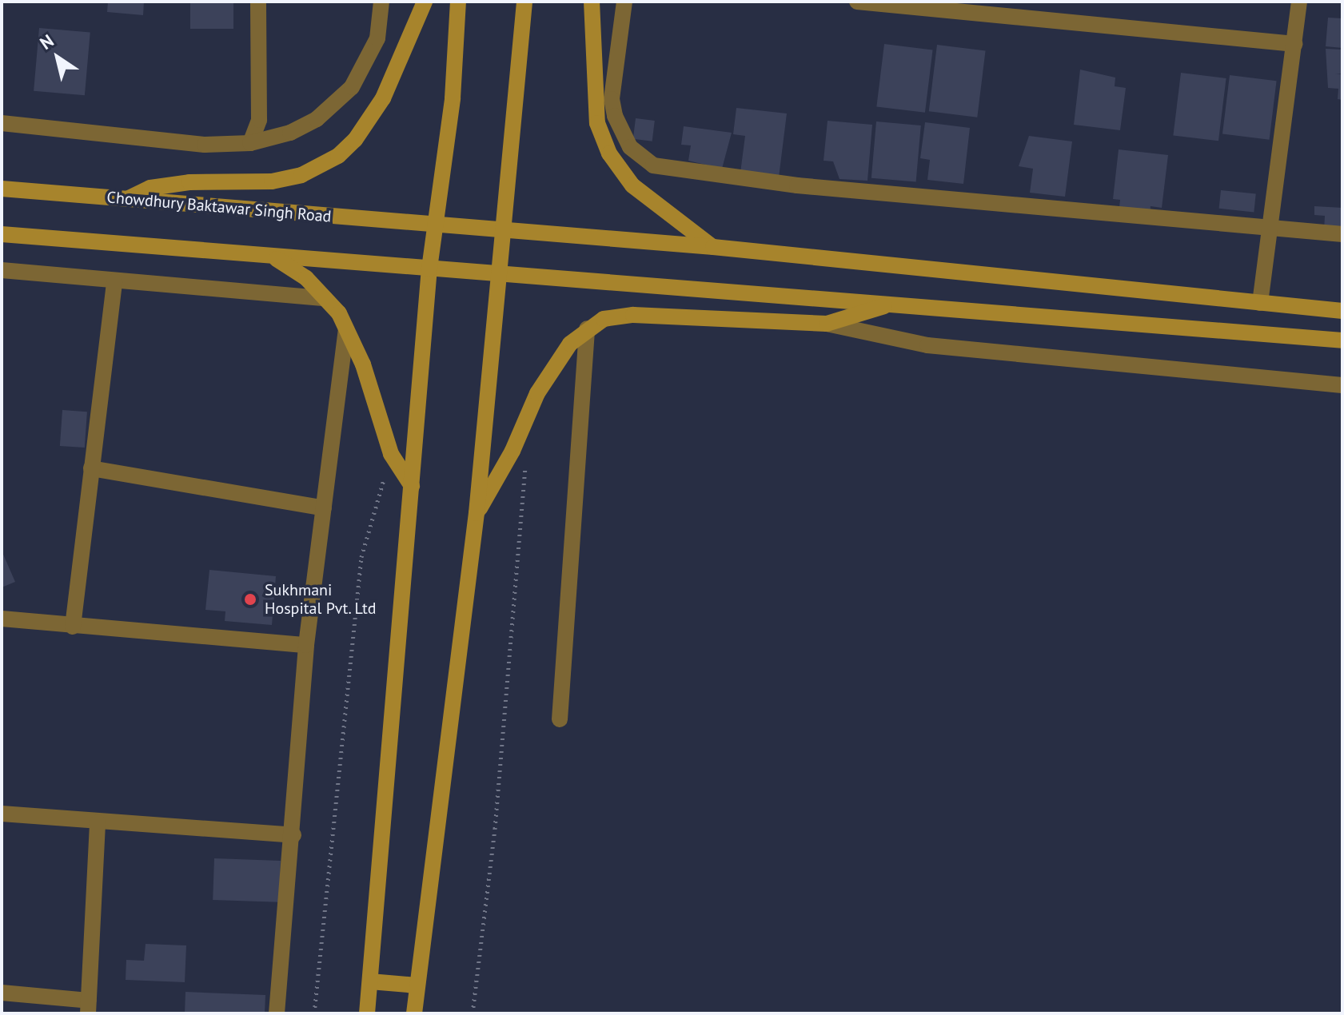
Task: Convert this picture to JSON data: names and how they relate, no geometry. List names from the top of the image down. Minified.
{"streets":{"main road":["Chowdhury Baktawar Singh Road"]},"places":["Sukhmani Hospital Pvt. Ltd"],"north":"top left"}
